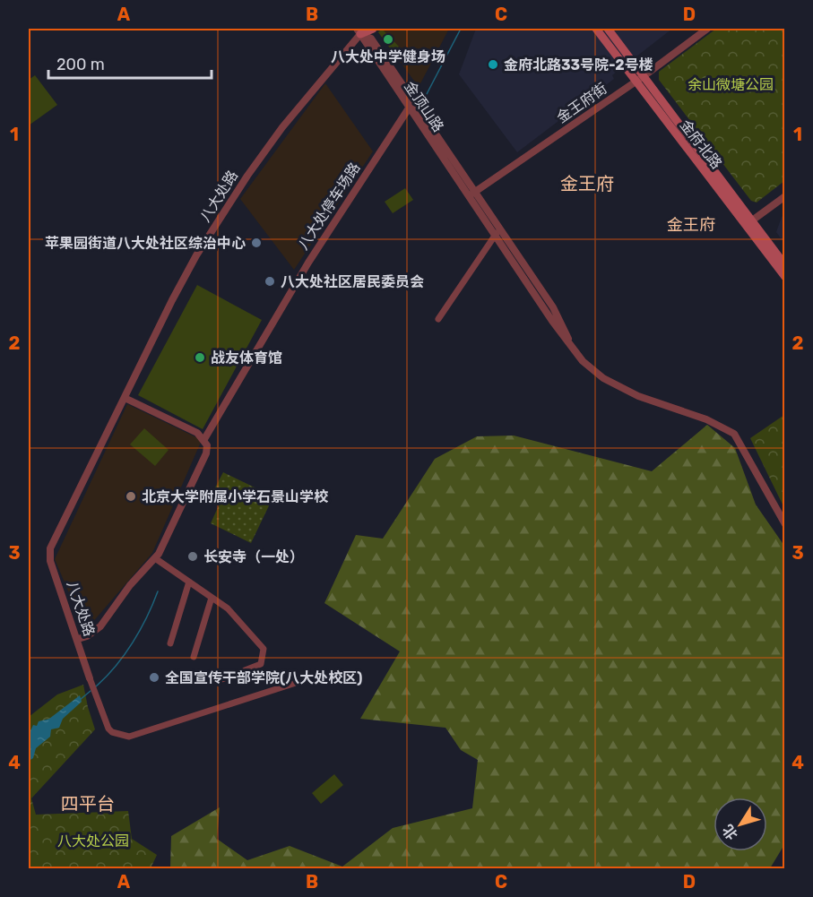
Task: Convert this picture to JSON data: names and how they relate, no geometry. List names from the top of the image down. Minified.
{"streets":{"main road":["金府北路"],"street":["金王府街","金顶山路","八大处路","八大处停车场路"]},"crossings":[["金王府街","金顶山路"],["金王府街","金府北路"],["金顶山路","八大处路"],["金顶山路","八大处停车场路"],["八大处路","八大处停车场路"]],"districts":["金王府","金王府","四平台"],"parks":["余山微塘公园","八大处公园"],"places":["八大处中学健身场","金府北路33号院-2号楼","苹果园街道八大处社区综治中心","八大处社区居民委员会","战友体育馆","北京大学附属小学石景山学校","长安寺（一处）","全国宣传干部学院(八大处校区)"],"scale_bar":"200 m","north":"bottom left","grid":{"columns":["A","B","C","D"],"rows":["1","2","3","4"]}}
